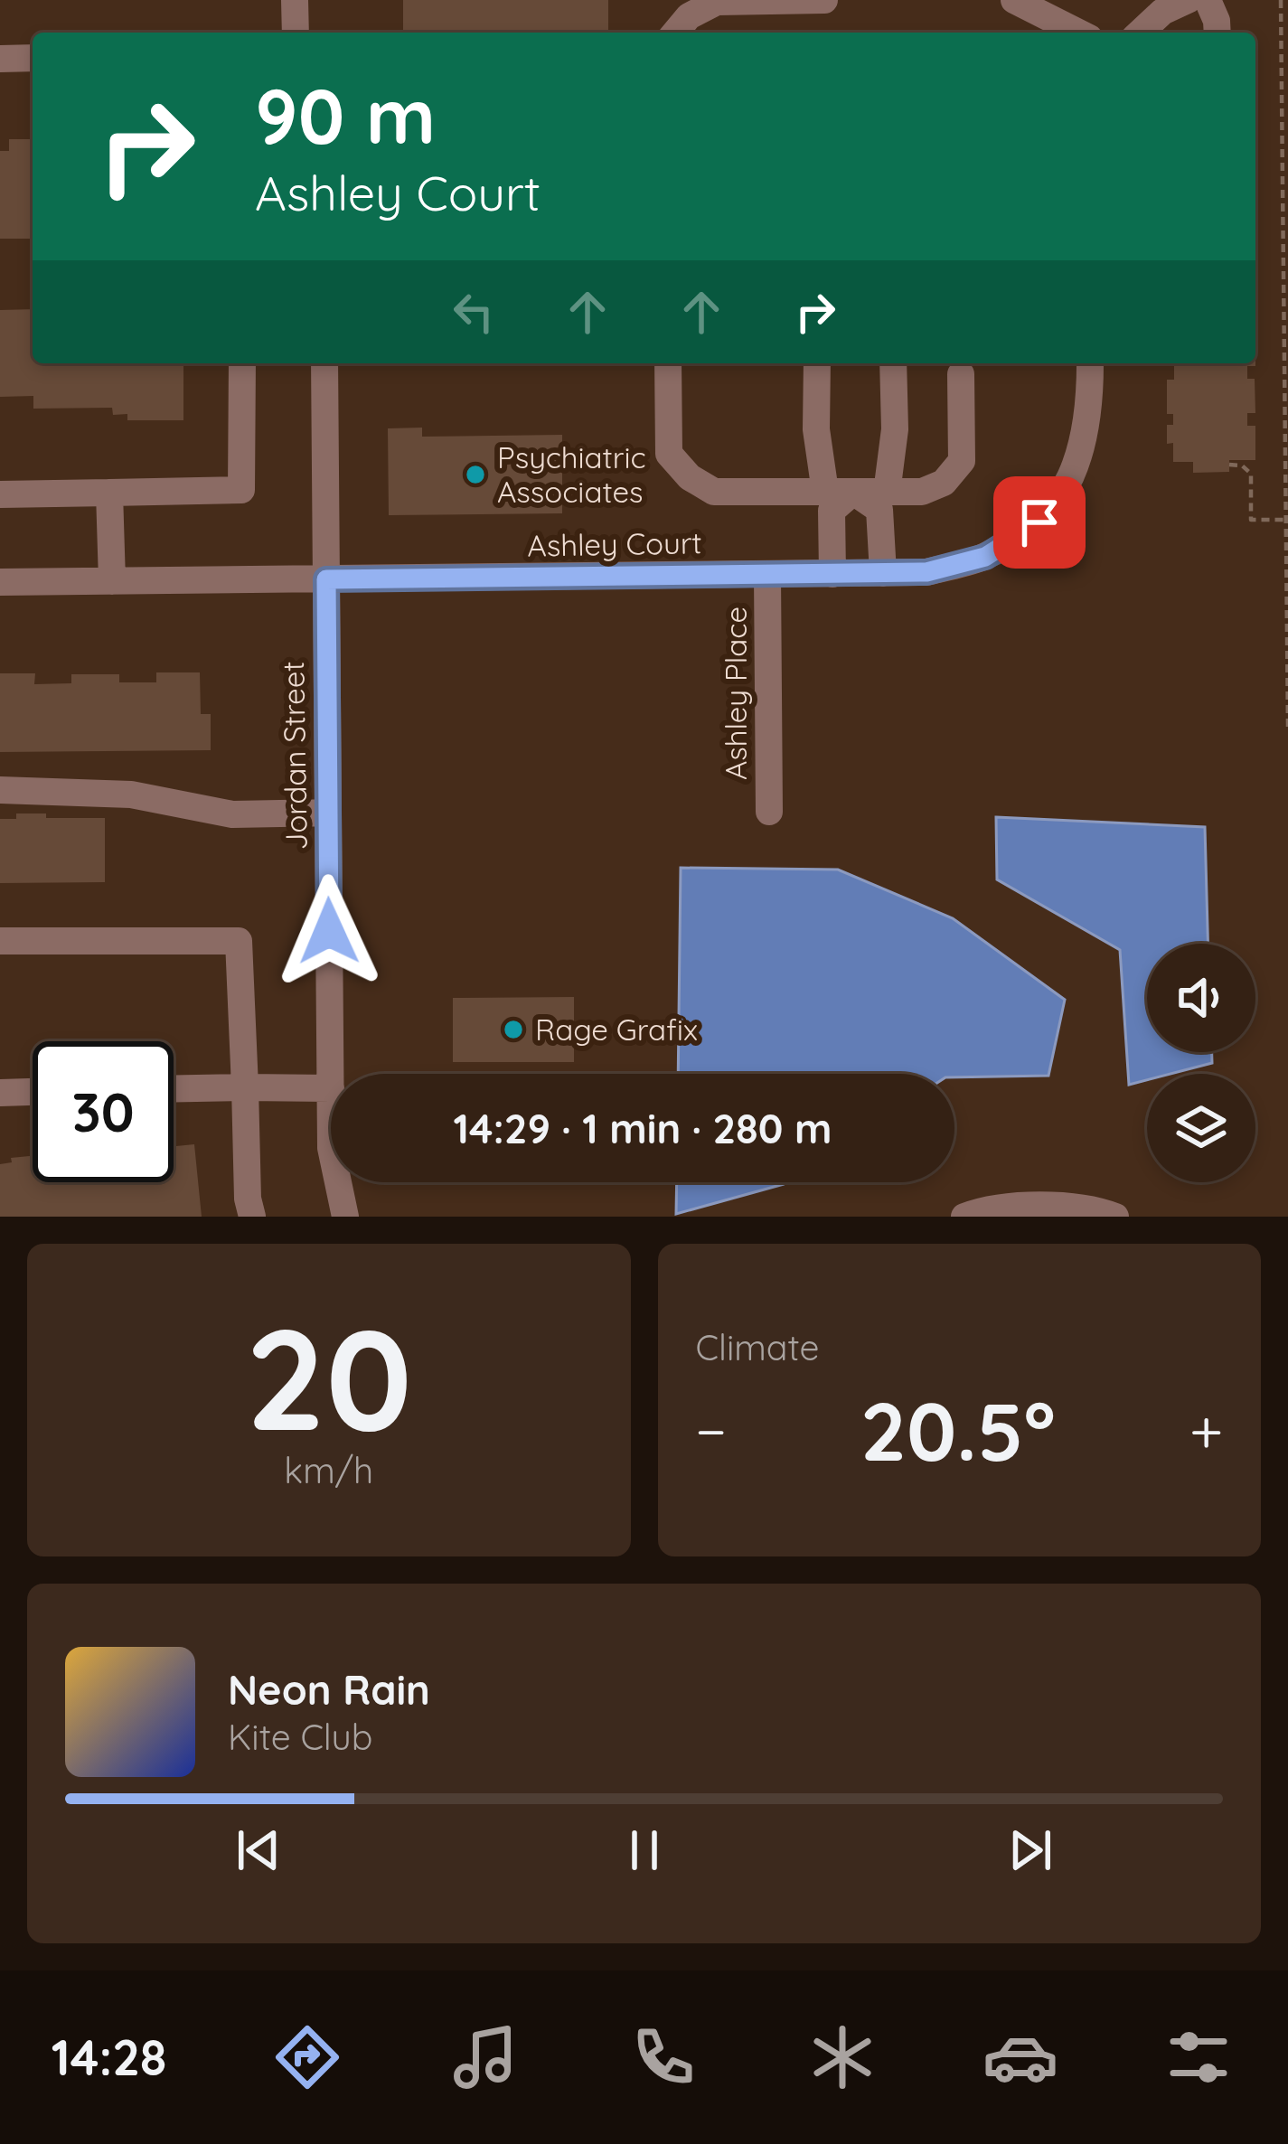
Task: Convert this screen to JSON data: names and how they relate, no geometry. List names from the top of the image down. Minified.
{"streets":{"street":["Ashley Court","Ashley Place","Jordan Street"]},"crossings":[["Ashley Court","Ashley Place"],["Ashley Court","Jordan Street"]],"places":["Psychiatric Associates","Rage Grafix"],"page":{"turn":["90 m","Ashley Court"],"limit":"30","trip":"14:29 · 1 min · 280 m","tile":[["20","km/h"],"Climate"],"heat":["−","20.5°","+"],"song":["Neon Rain","Kite Club"],"tabs":"14:28"}}
